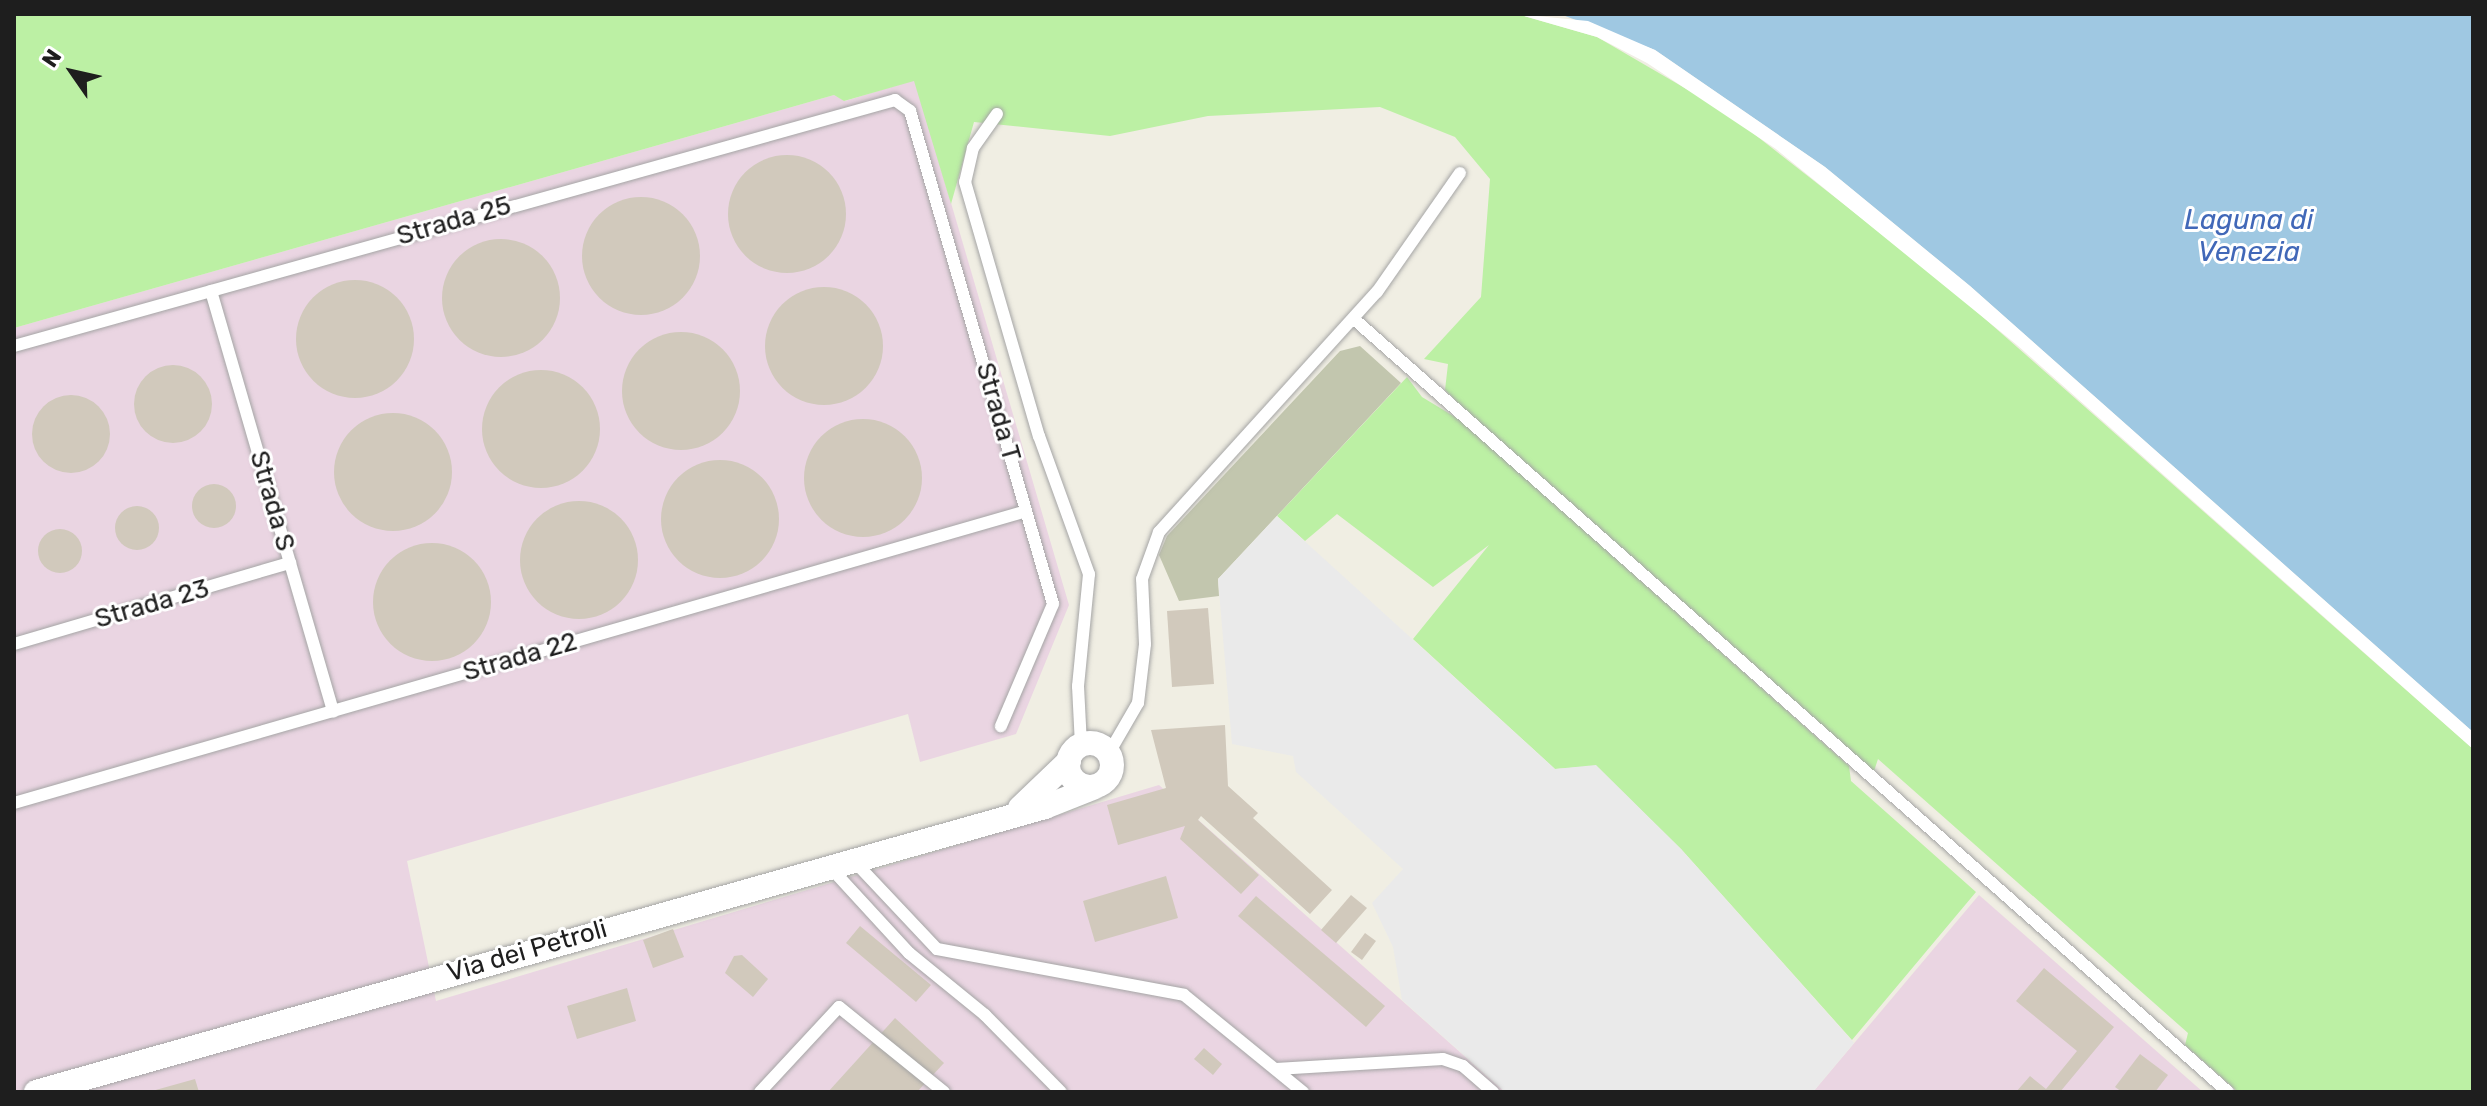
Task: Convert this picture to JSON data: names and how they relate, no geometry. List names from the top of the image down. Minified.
{"streets":{"street":["Via dei Petroli"],"lane":["Strada 25","Strada T","Strada S","Strada 23","Strada 22"]},"crossings":[["Strada 25","Strada T"],["Strada 25","Strada S"],["Strada T","Strada 22"],["Strada S","Strada 23"],["Strada S","Strada 22"]],"water":["Laguna di Venezia"],"north":"top left"}
